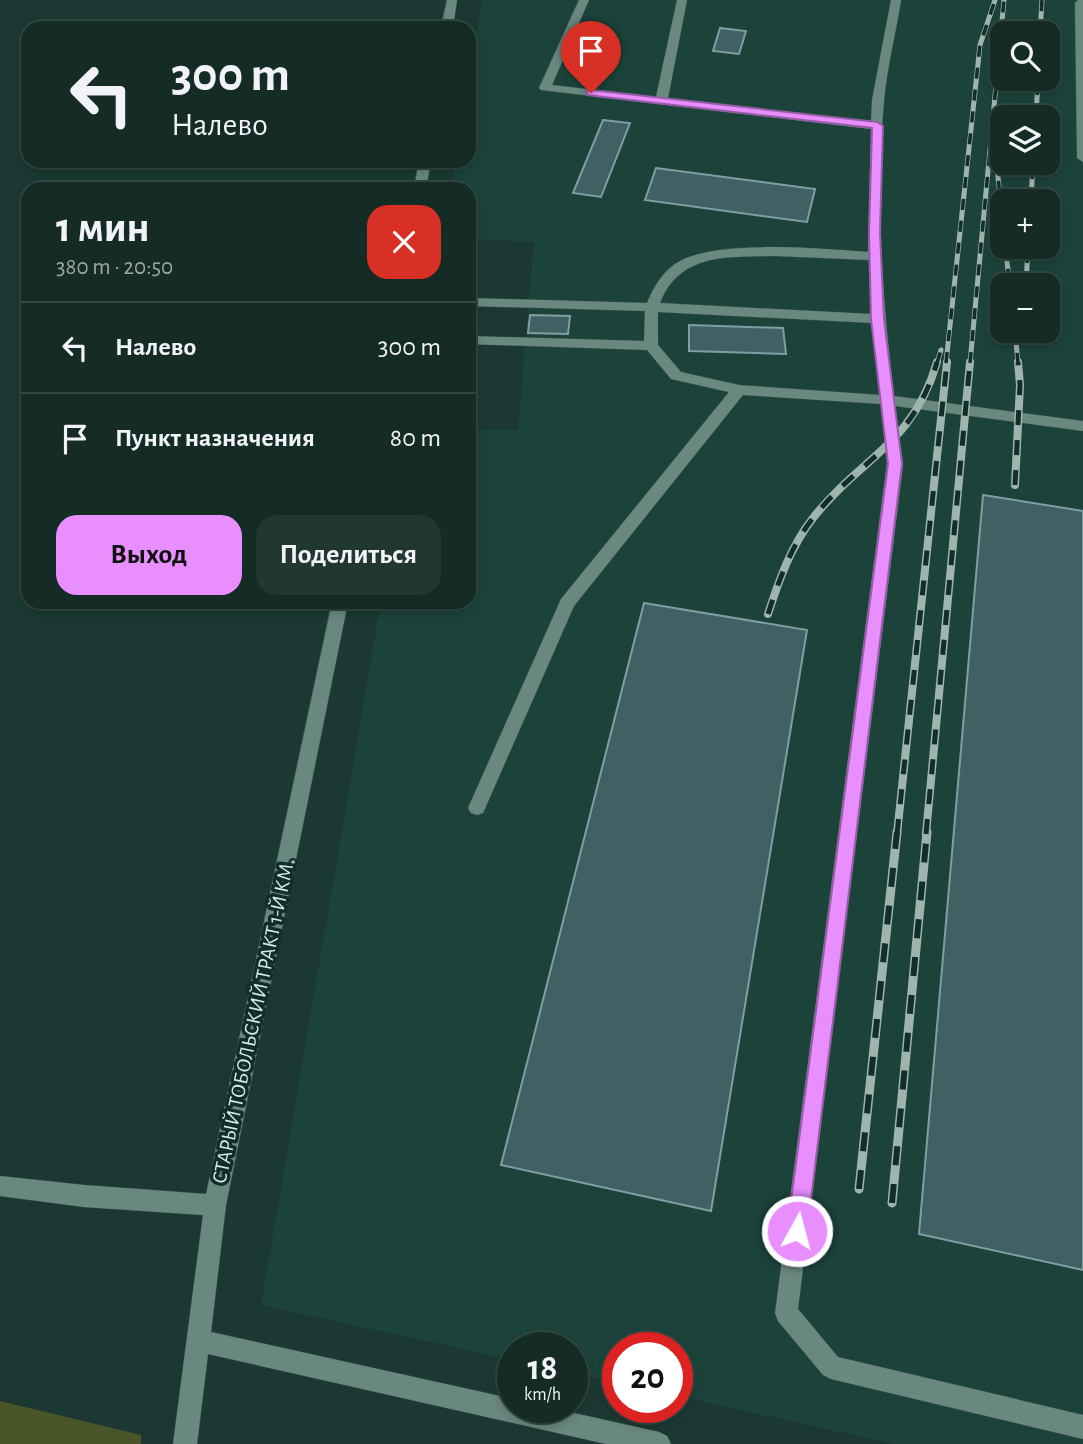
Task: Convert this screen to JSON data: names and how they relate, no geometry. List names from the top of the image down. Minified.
{"streets":{"lane":["СТАРЫЙ ТОБОЛЬСКИЙ ТРАКТ 1-Й КМ."]},"page":{"map_buttons":["+","−"],"turn":["300 m","Налево"],"heading":["1 мин","380 m · 20:50"],"list":[{"name":"Налево","value":"300 m"},{"name":"Пункт назначения","value":"80 m"}],"buttons":["Выход","Поделиться"],"speed":"18 km/h","limit":"20"}}
